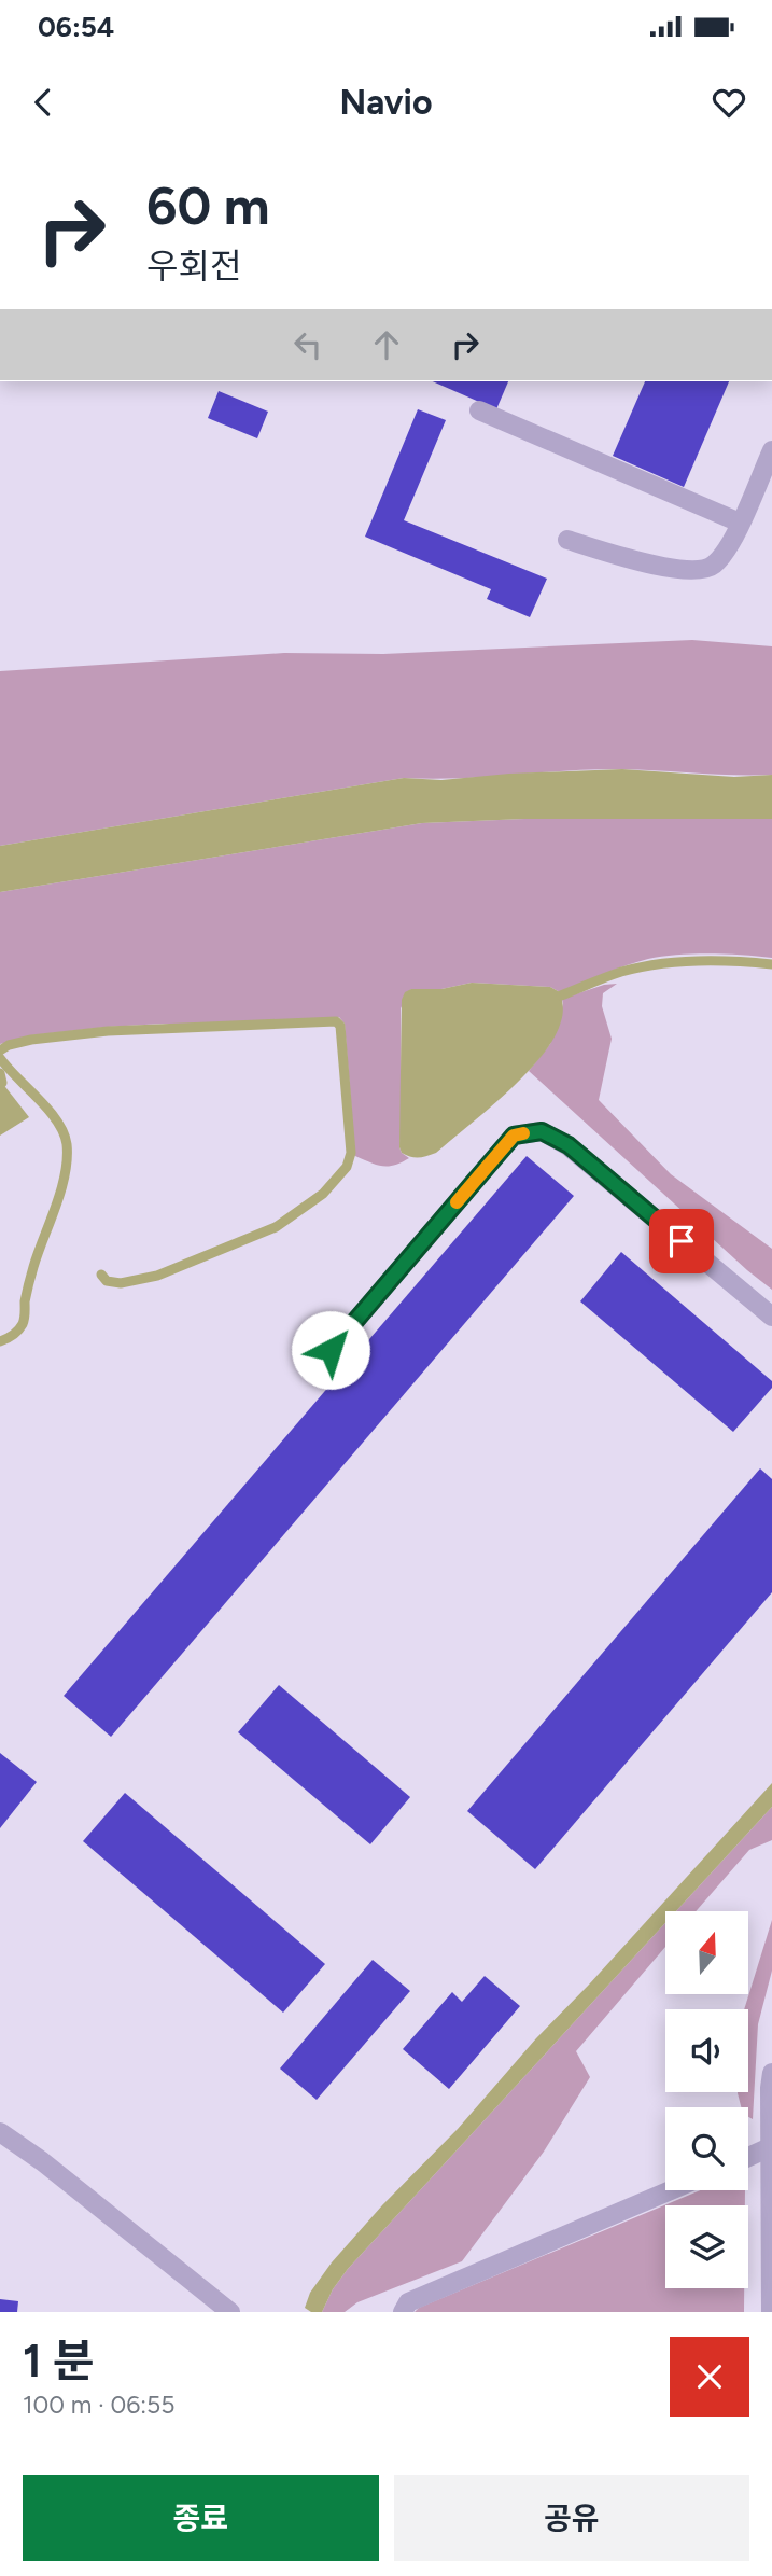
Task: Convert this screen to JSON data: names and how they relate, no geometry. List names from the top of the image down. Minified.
{"north":"top","page":{"status":"06:54","header":"Navio","turn":["60 m","우회전"],"heading":["1 분","100 m · 06:55"],"buttons":["종료","공유"]}}
